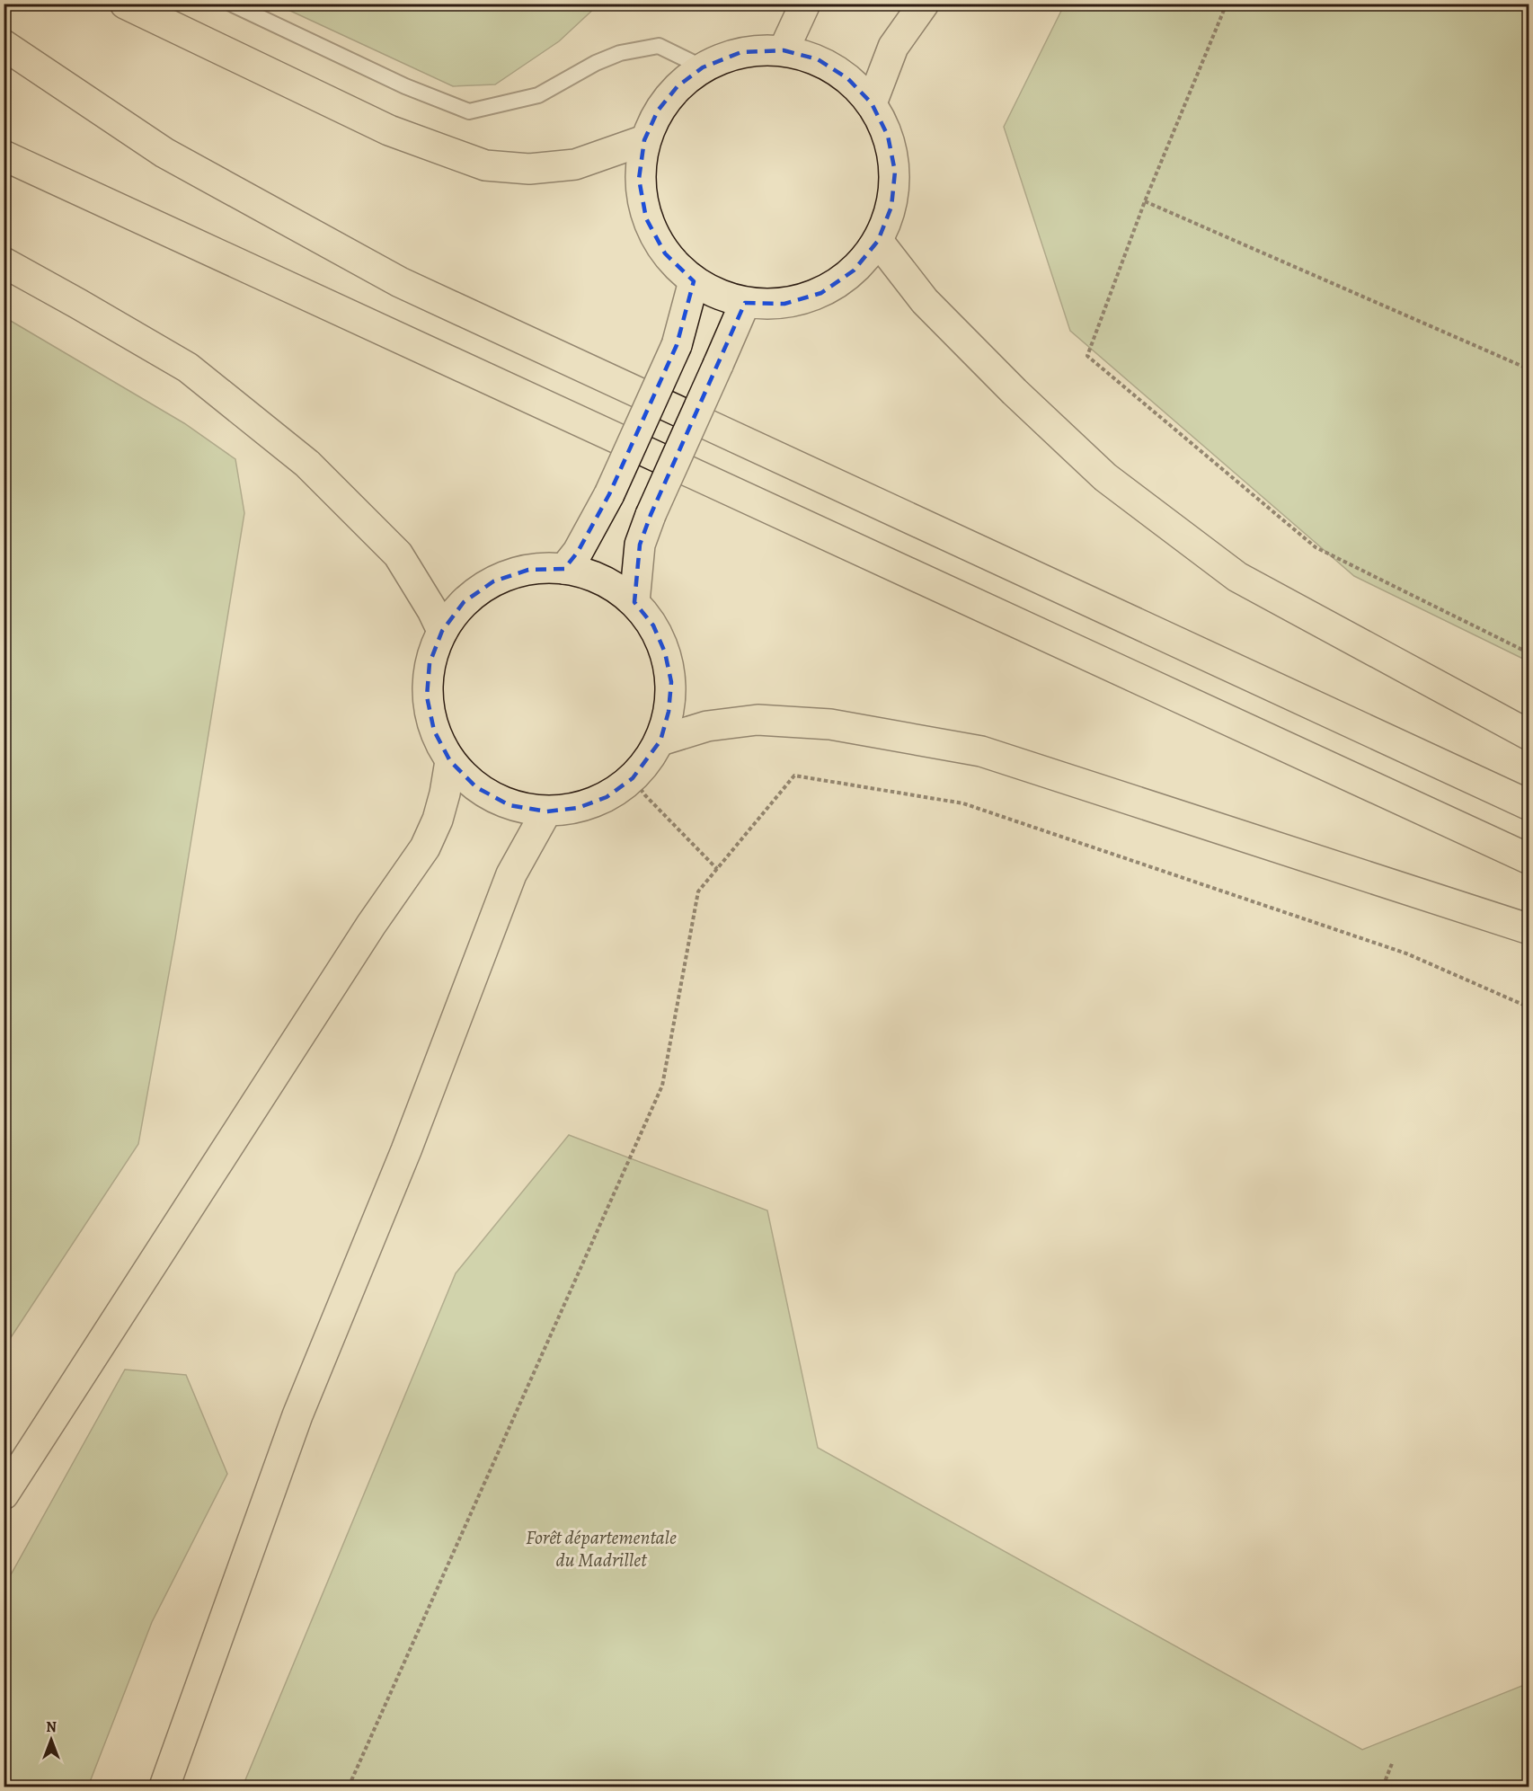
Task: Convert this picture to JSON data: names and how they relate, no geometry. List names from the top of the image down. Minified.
{"parks":["Forêt départementale du Madrillet"],"north":"top"}
